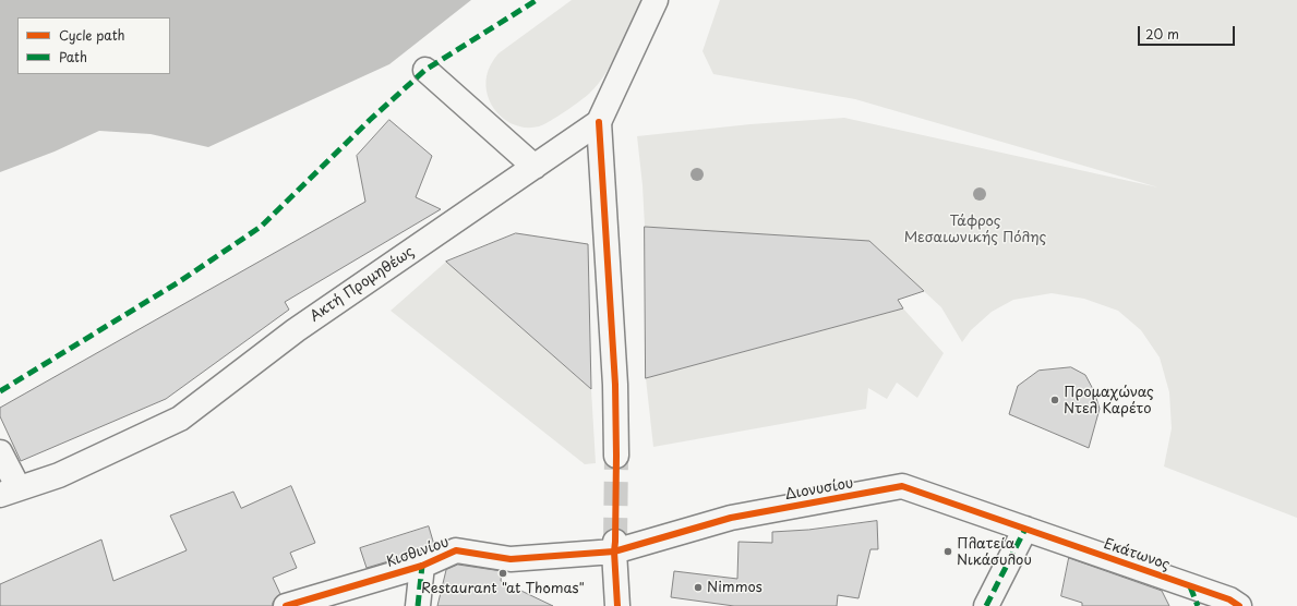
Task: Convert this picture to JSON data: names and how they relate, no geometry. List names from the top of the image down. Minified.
{"streets":{"street":["Ακτή Προμηθέως","Διονυσίου","Κισθινίου","Εκάτωνος"]},"crossings":[["Διονυσίου","Κισθινίου"],["Διονυσίου","Εκάτωνος"]],"parks":["Τάφρος Μεσαιωνικής Πόλης"],"places":["Προμαχώνας Ντελ Καρέτο","Πλατεία Νικάσυλου","Restaurant \"at Thomas\"","Nimmos"],"legend":["Cycle path","Path"],"scale_bar":"20 m"}
